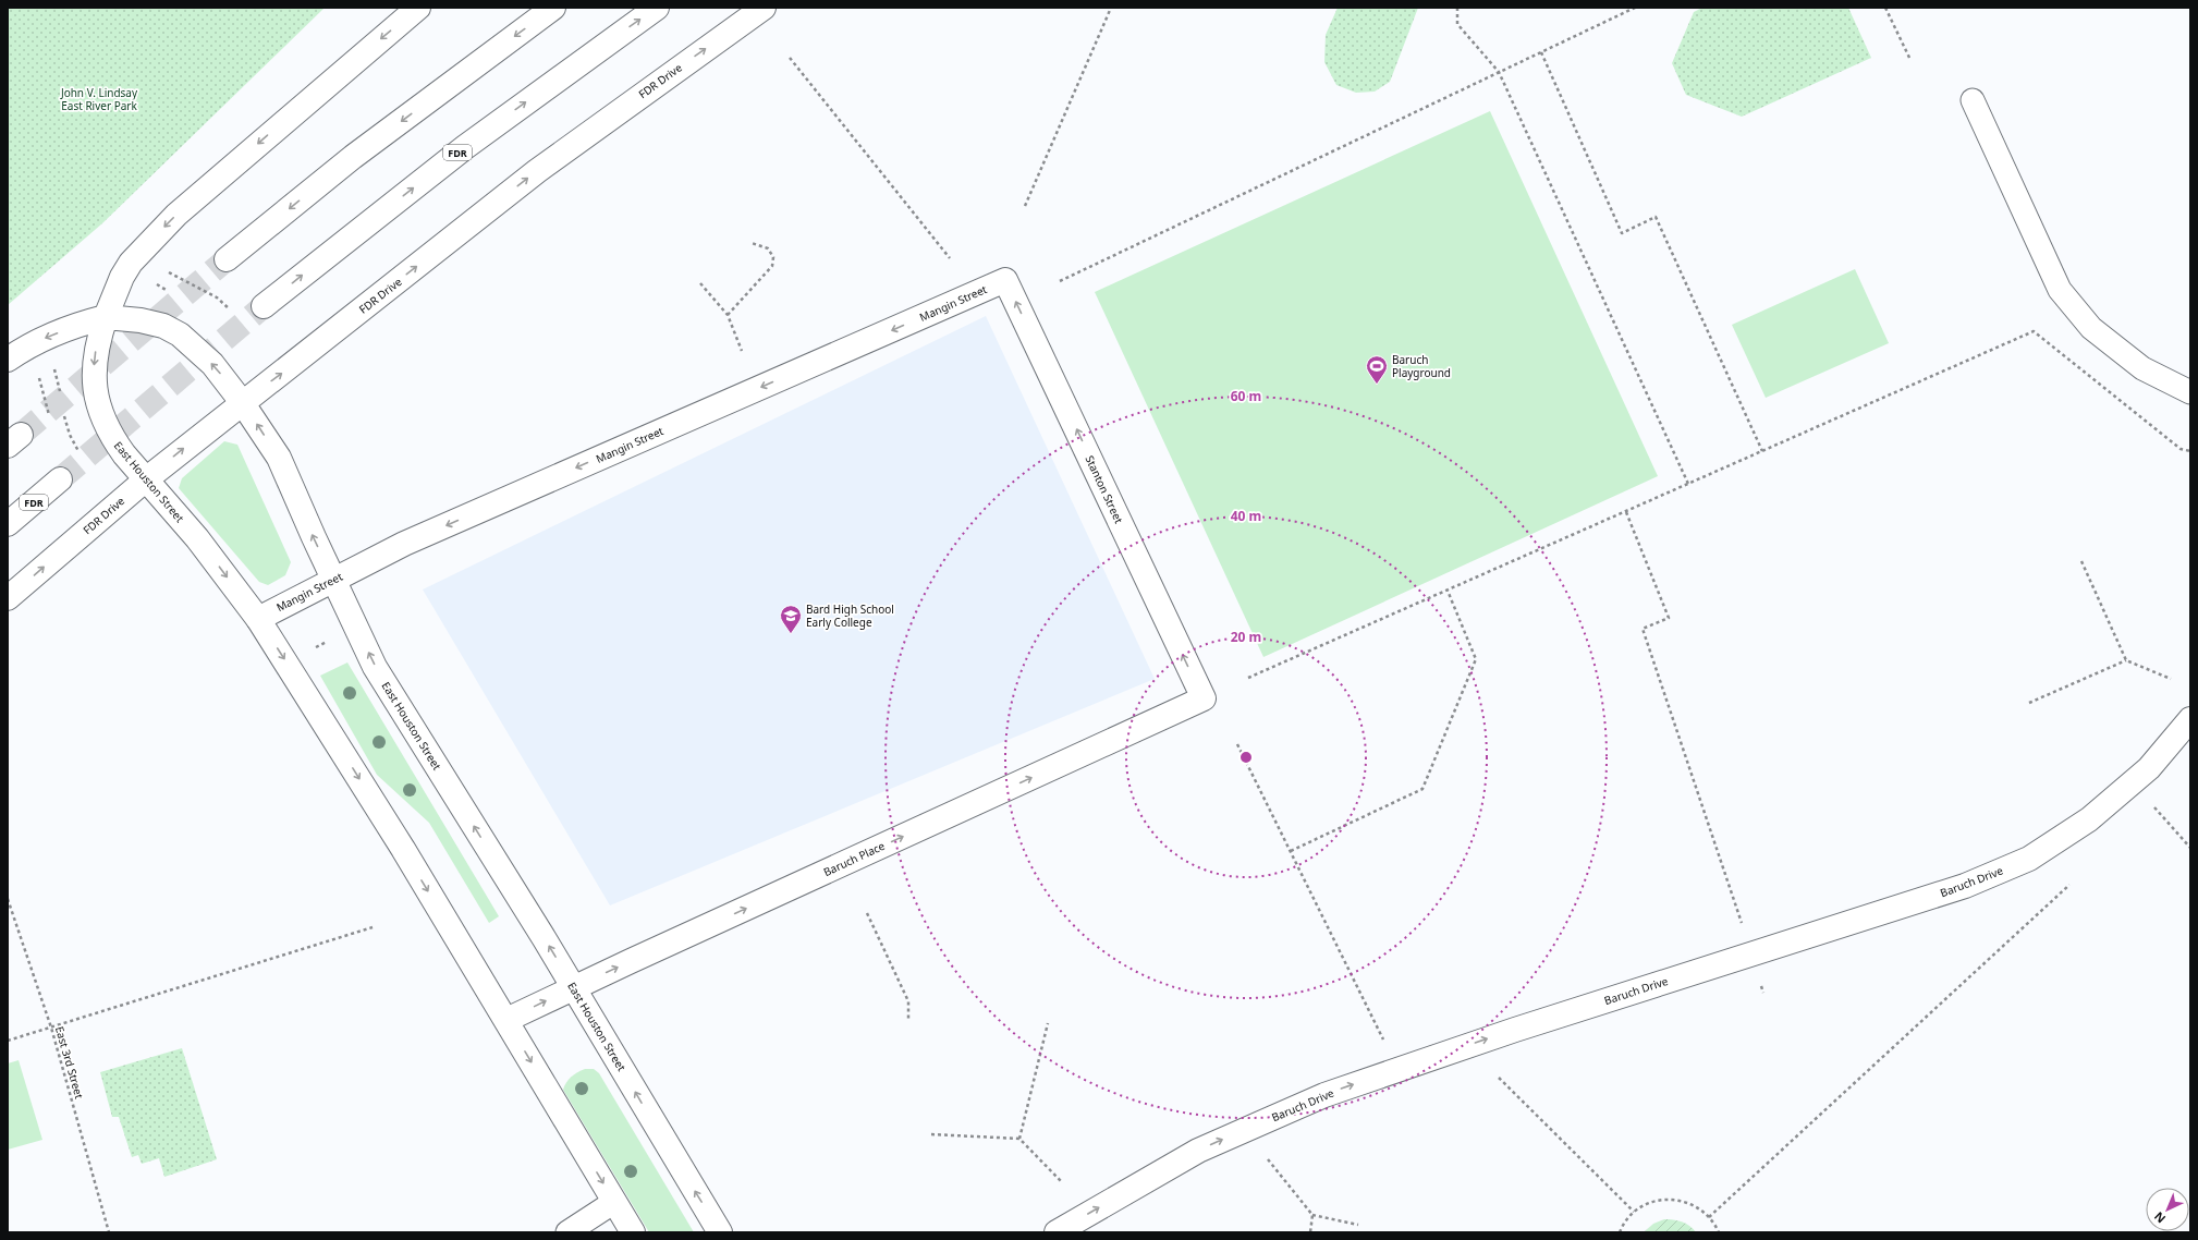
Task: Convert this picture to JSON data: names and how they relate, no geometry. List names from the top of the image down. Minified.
{"streets":{"main road":["FDR Drive","FDR","Mangin Street","East Houston Street","Stanton Street","Baruch Place","Baruch Drive"],"path":["East 3rd Street"]},"crossings":[["FDR Drive","East Houston Street"],["Mangin Street","East Houston Street"],["Mangin Street","Stanton Street"],["East Houston Street","Baruch Place"],["Stanton Street","Baruch Place"]],"one_way":["Mangin Street","Stanton Street","Baruch Place","Baruch Drive"],"parks":["John V. Lindsay East River Park"],"places":{"sports":["Baruch Playground"],"school or university":["Bard High School Early College"]},"north":"bottom left","rings":["60 m","40 m","20 m"]}
